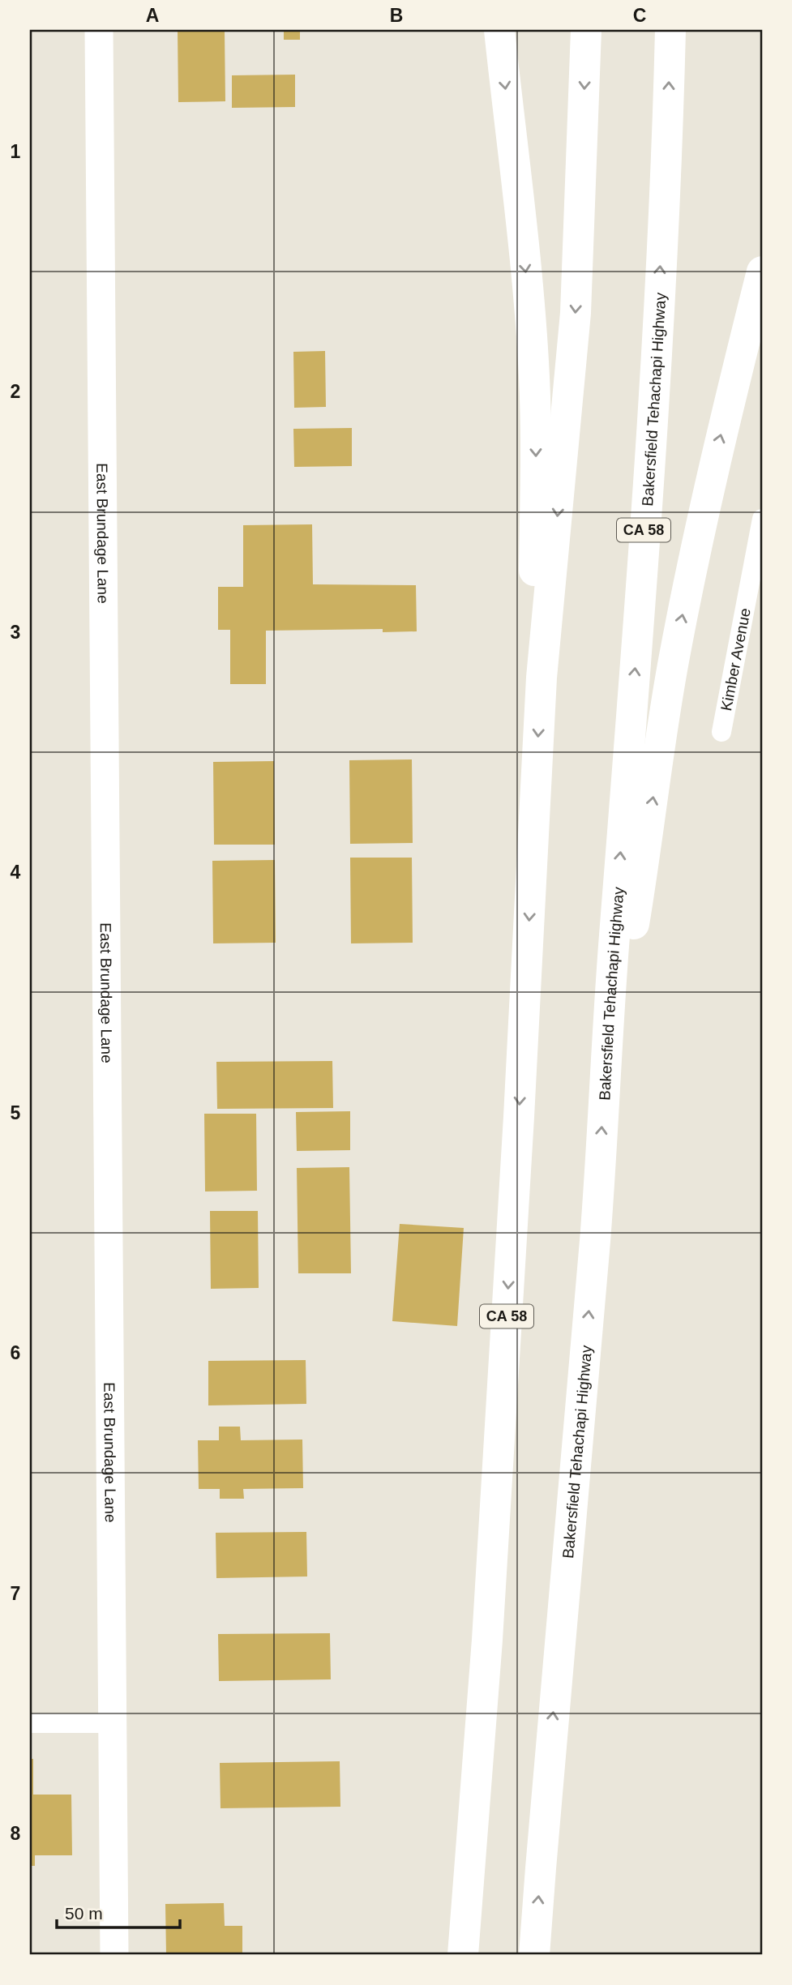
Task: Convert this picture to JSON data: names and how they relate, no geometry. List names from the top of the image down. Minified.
{"streets":{"highway":["Bakersfield Tehachapi Highway","CA 58"],"main road":["East Brundage Lane"],"street":["Kimber Avenue"]},"scale_bar":"50 m","grid":{"columns":["A","B","C"],"rows":["1","2","3","4","5","6","7","8"]}}
